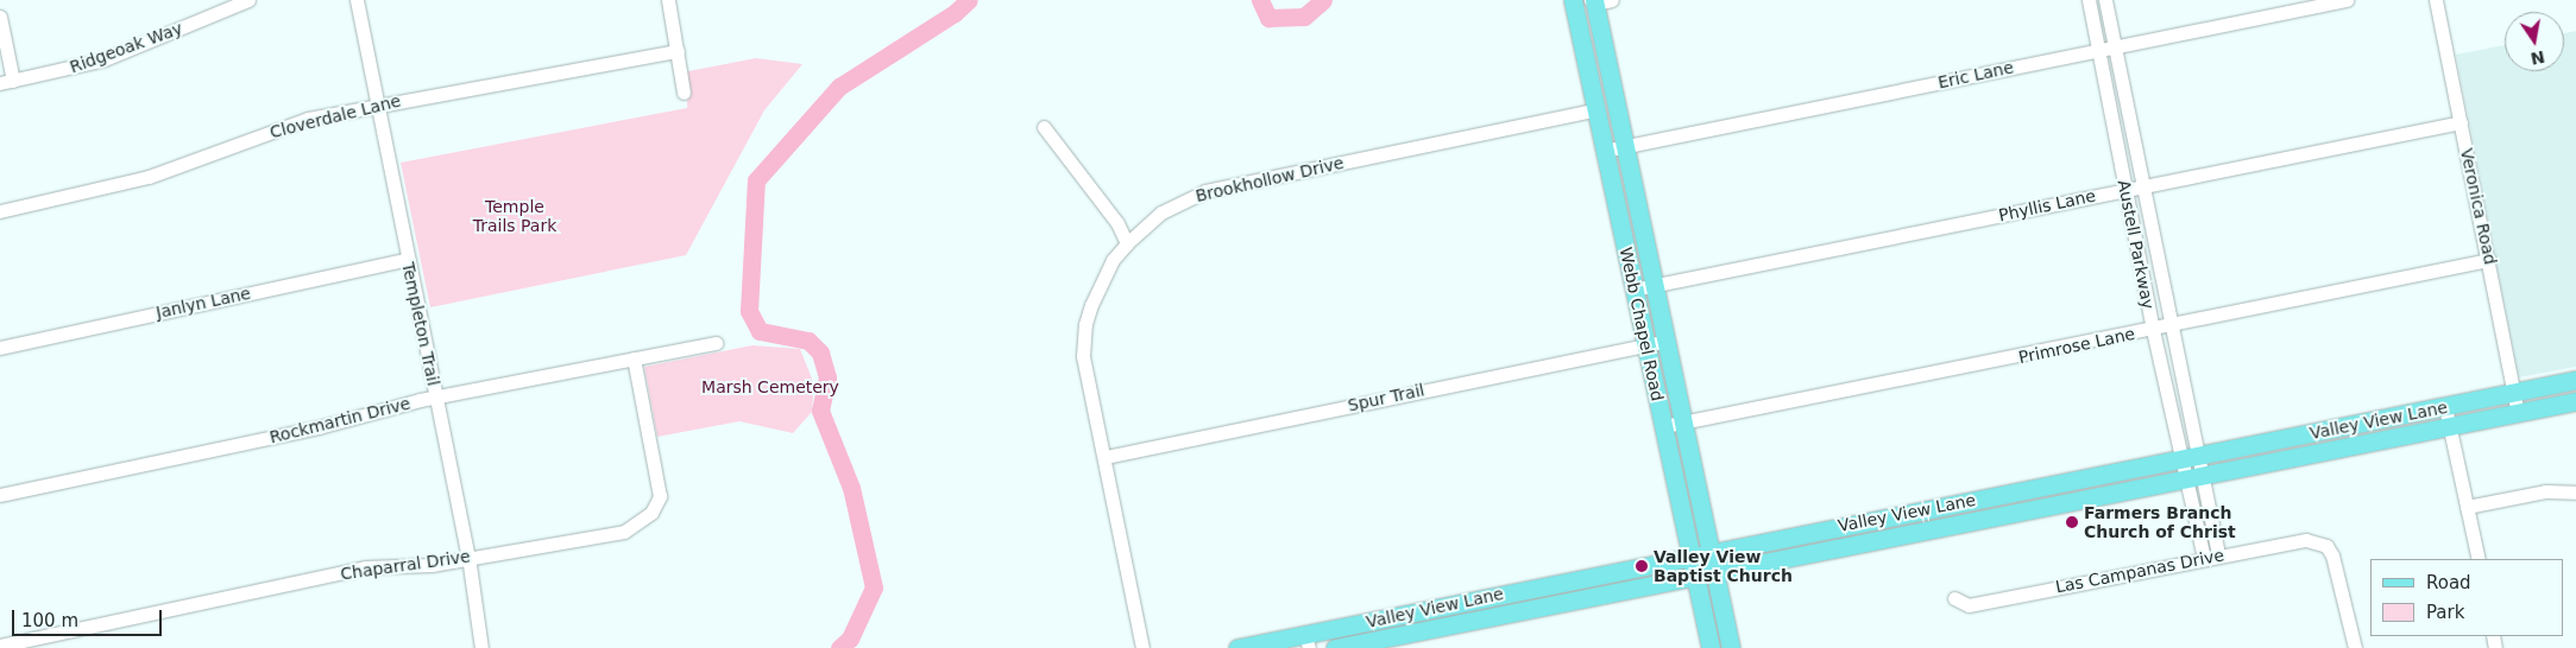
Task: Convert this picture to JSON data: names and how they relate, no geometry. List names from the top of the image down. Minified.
{"streets":{"main road":["Webb Chapel Road","Valley View Lane"],"street":["Ridgeoak Way","Eric Lane","Cloverdale Lane","Brookhollow Drive","Phyllis Lane","Veronica Road","Austell Parkway","Janlyn Lane","Templeton Trail","Primrose Lane","Spur Trail","Rockmartin Drive","Chaparral Drive","Las Campanas Drive"]},"crossings":[["Eric Lane","Austell Parkway"],["Eric Lane","Webb Chapel Road"],["Cloverdale Lane","Templeton Trail"],["Brookhollow Drive","Webb Chapel Road"],["Brookhollow Drive","Spur Trail"],["Phyllis Lane","Veronica Road"],["Phyllis Lane","Austell Parkway"],["Phyllis Lane","Webb Chapel Road"],["Veronica Road","Primrose Lane"],["Veronica Road","Valley View Lane"],["Austell Parkway","Primrose Lane"],["Austell Parkway","Valley View Lane"],["Austell Parkway","Las Campanas Drive"],["Janlyn Lane","Templeton Trail"],["Templeton Trail","Rockmartin Drive"],["Templeton Trail","Chaparral Drive"],["Webb Chapel Road","Primrose Lane"],["Webb Chapel Road","Spur Trail"],["Webb Chapel Road","Valley View Lane"],["Rockmartin Drive","Chaparral Drive"]],"parks":["Temple Trails Park","Marsh Cemetery"],"places":["Farmers Branch Church of Christ","Valley View Baptist Church"],"legend":["Road","Park"],"scale_bar":"100 m","north":"bottom"}
